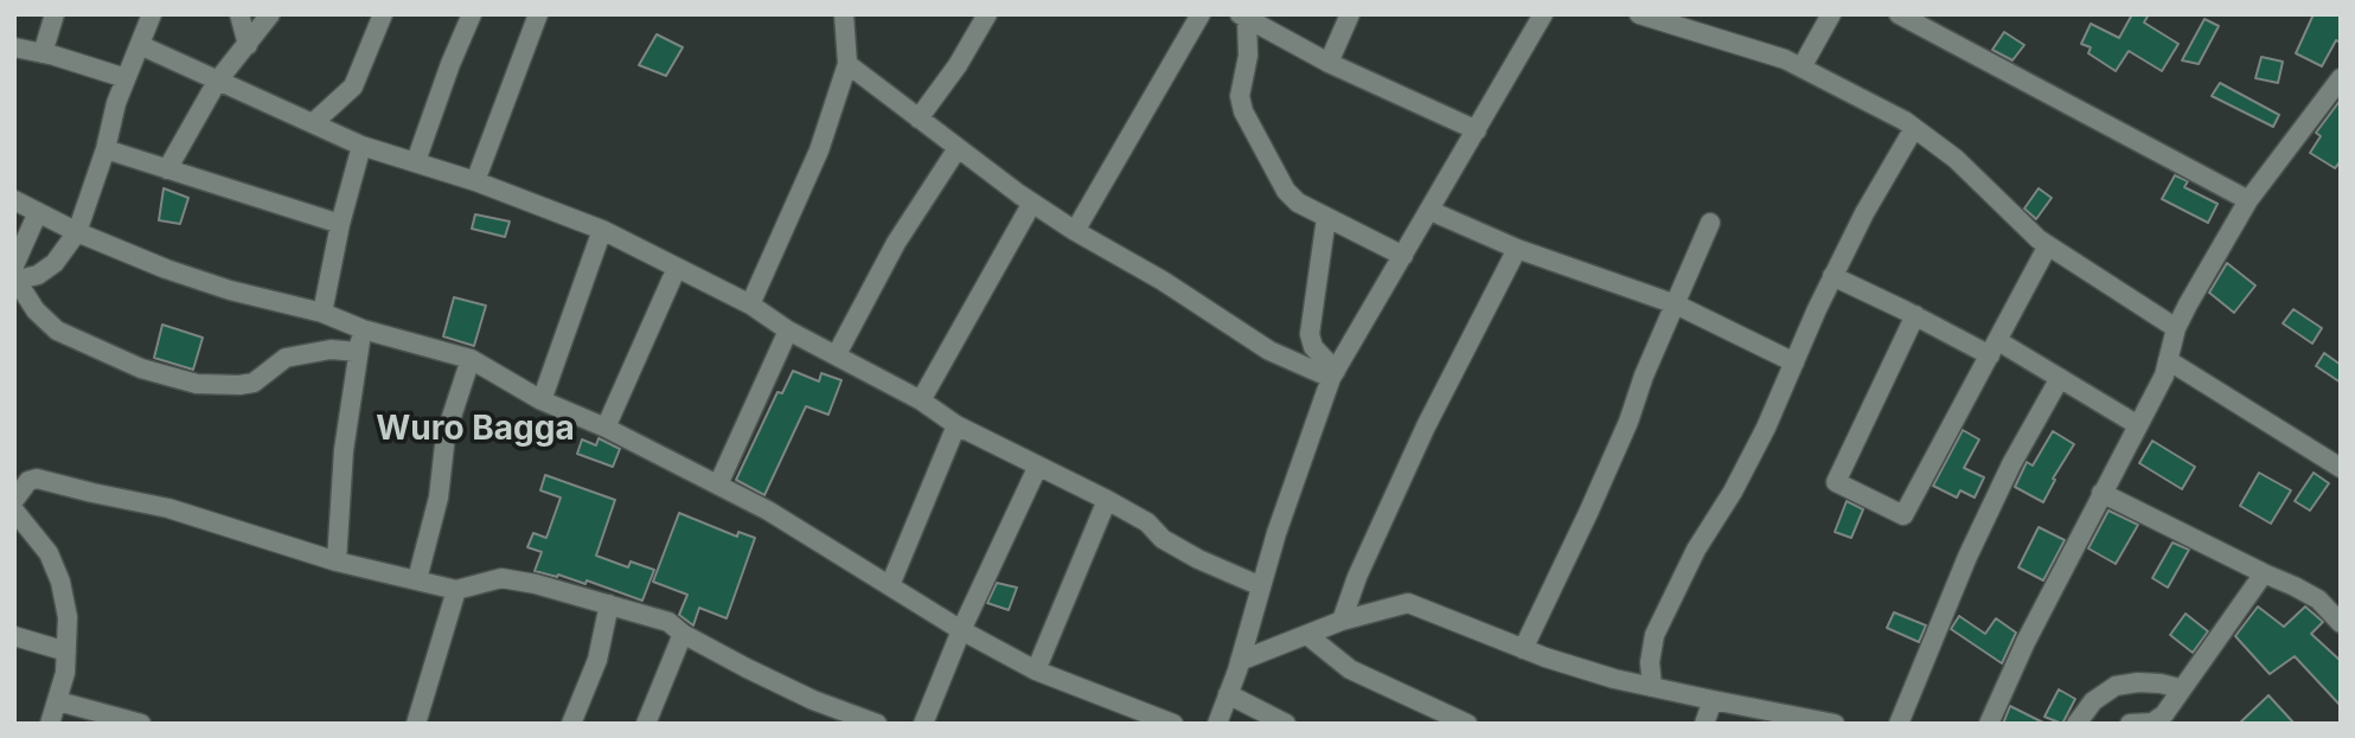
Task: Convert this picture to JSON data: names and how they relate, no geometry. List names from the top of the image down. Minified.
{"districts":["Wuro Bagga"]}
